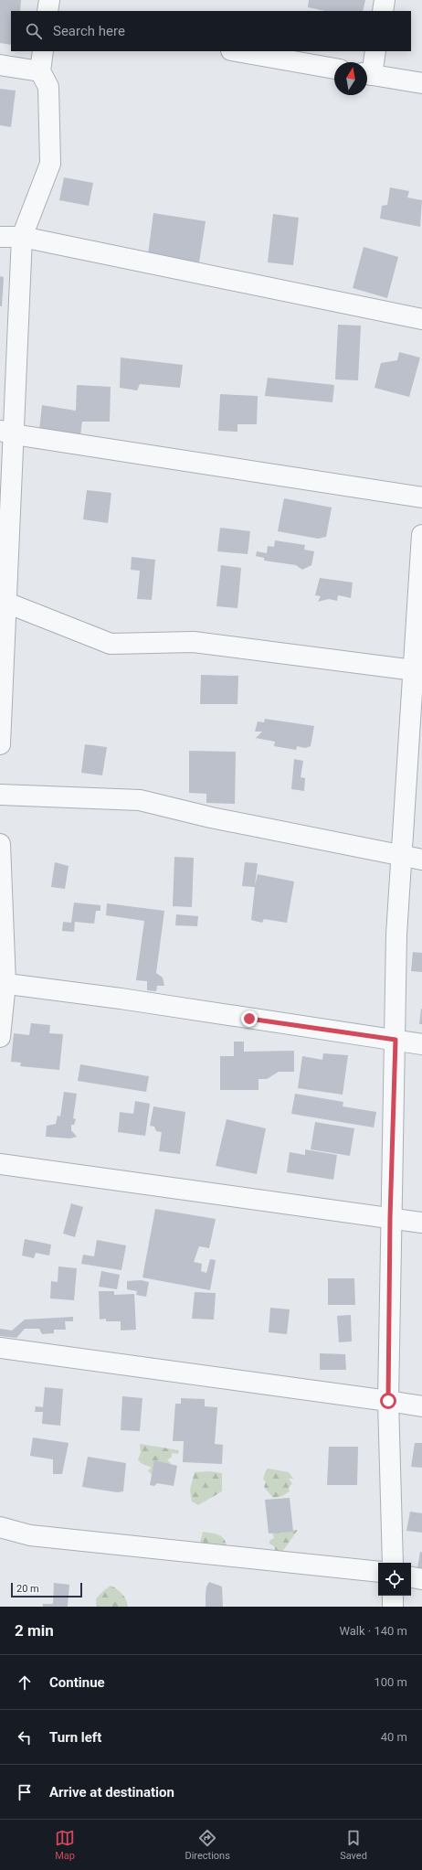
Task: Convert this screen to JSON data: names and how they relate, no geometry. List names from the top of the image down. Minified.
{"scale_bar":"20 m","north":"top","page":{"search":"Search here","scale":"20 m","heading":["2 min","Walk · 140 m"],"list":[["Continue","100 m"],["Turn left","40 m"],"Arrive at destination"],"nav":["Map","Directions","Saved"]}}
